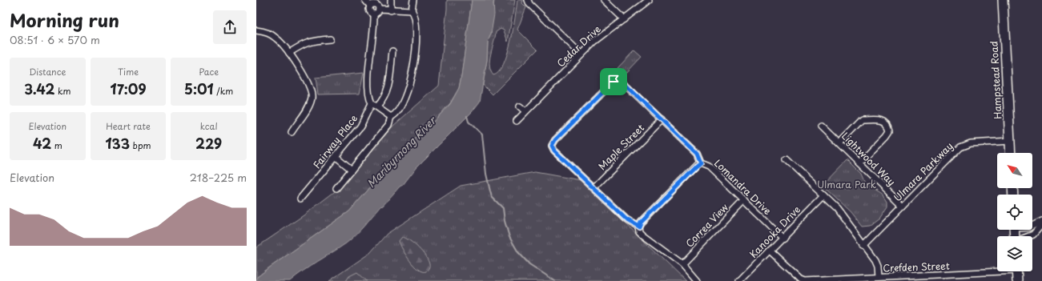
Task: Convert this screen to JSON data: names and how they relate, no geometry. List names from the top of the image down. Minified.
{"streets":{"main road":["Hampstead Road"],"street":["Cedar Drive","Fairway Place","Maple Street","Lightwood Way","Ulmara Parkway","Lomandra Drive","Correa View","Kanooka Drive","Crefden Street"]},"crossings":[["Hampstead Road","Ulmara Parkway"],["Lightwood Way","Ulmara Parkway"],["Lomandra Drive","Correa View"],["Lomandra Drive","Kanooka Drive"],["Kanooka Drive","Crefden Street"]],"water":["Maribyrnong River"],"parks":["Ulmara Park"],"north":"top left","page":{"heading":["Morning run","08:51 · 6 × 570 m"],"stats":[["Distance","3.42 km"],["Time","17:09"],["Pace","5:01 /km"],["Elevation","42 m"],["Heart rate","133 bpm"],["kcal","229"]],"chart":["Elevation","218–225 m"]}}
